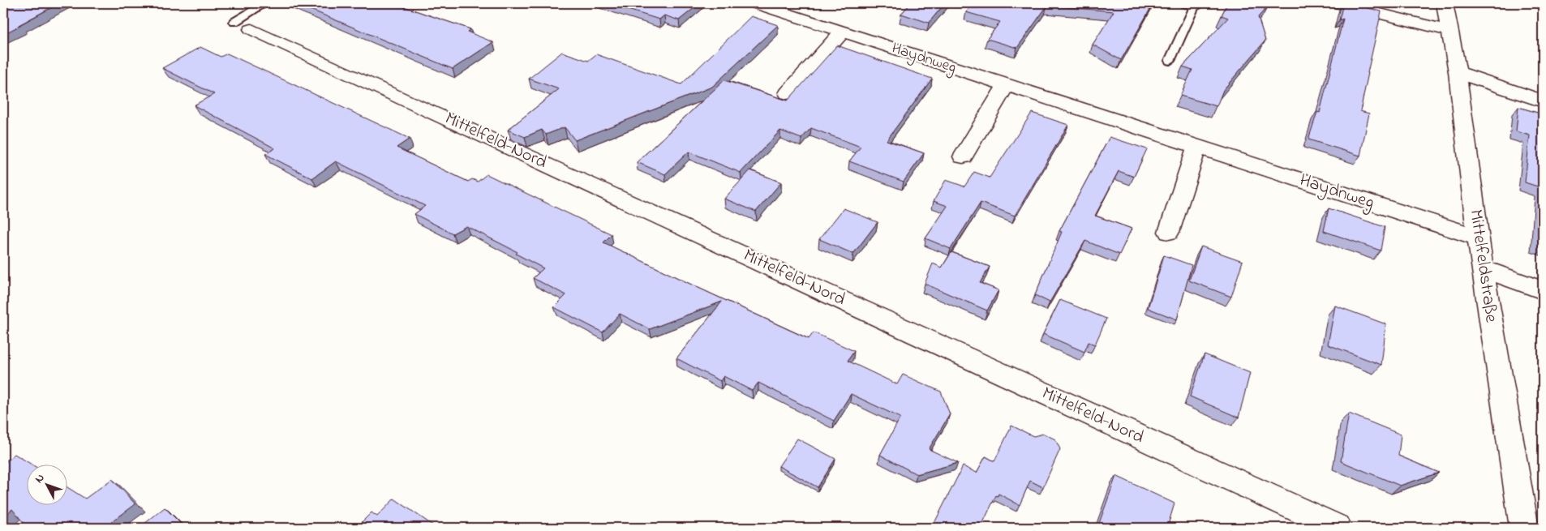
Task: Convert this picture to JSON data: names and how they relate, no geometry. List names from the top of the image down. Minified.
{"streets":{"street":["Haydnweg","Mittelfeld-Nord","Mittelfeldstraße"]},"crossings":[["Haydnweg","Mittelfeldstraße"]],"north":"top left"}
